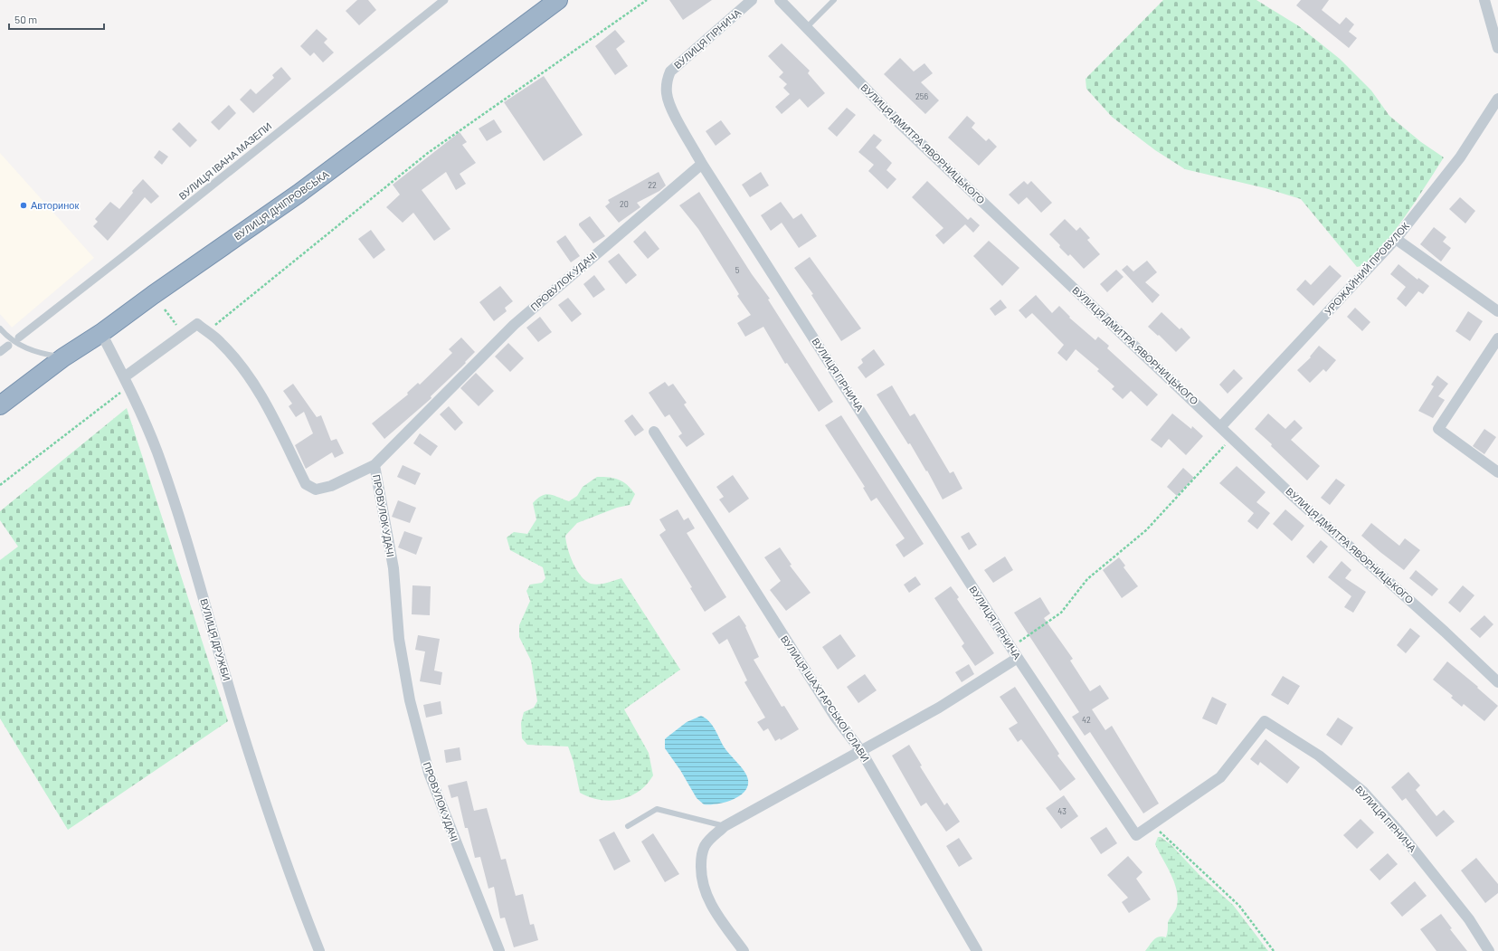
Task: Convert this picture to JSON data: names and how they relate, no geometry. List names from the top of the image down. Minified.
{"streets":{"highway":["ВУЛИЦЯ ДНІПРОВСЬКА"],"street":["ВУЛИЦЯ ГІРНИЧА","ВУЛИЦЯ ДМИТРА ЯВОРНИЦЬКОГО","ВУЛИЦЯ ІВАНА МАЗЕПИ","УРОЖАЙНИЙ ПРОВУЛОК","ПРОВУЛОК УДАЧІ","ВУЛИЦЯ ДРУЖБИ","ВУЛИЦЯ ШАХТАРСЬКОЇ СЛАВИ"]},"crossings":[["ВУЛИЦЯ ГІРНИЧА","ПРОВУЛОК УДАЧІ"],["ВУЛИЦЯ ДМИТРА ЯВОРНИЦЬКОГО","УРОЖАЙНИЙ ПРОВУЛОК"],["ВУЛИЦЯ ДНІПРОВСЬКА","ВУЛИЦЯ ДРУЖБИ"]],"places":["Авторинок"],"house_numbers":["256","22","20","5","42","43"],"scale_bar":"50 m"}
